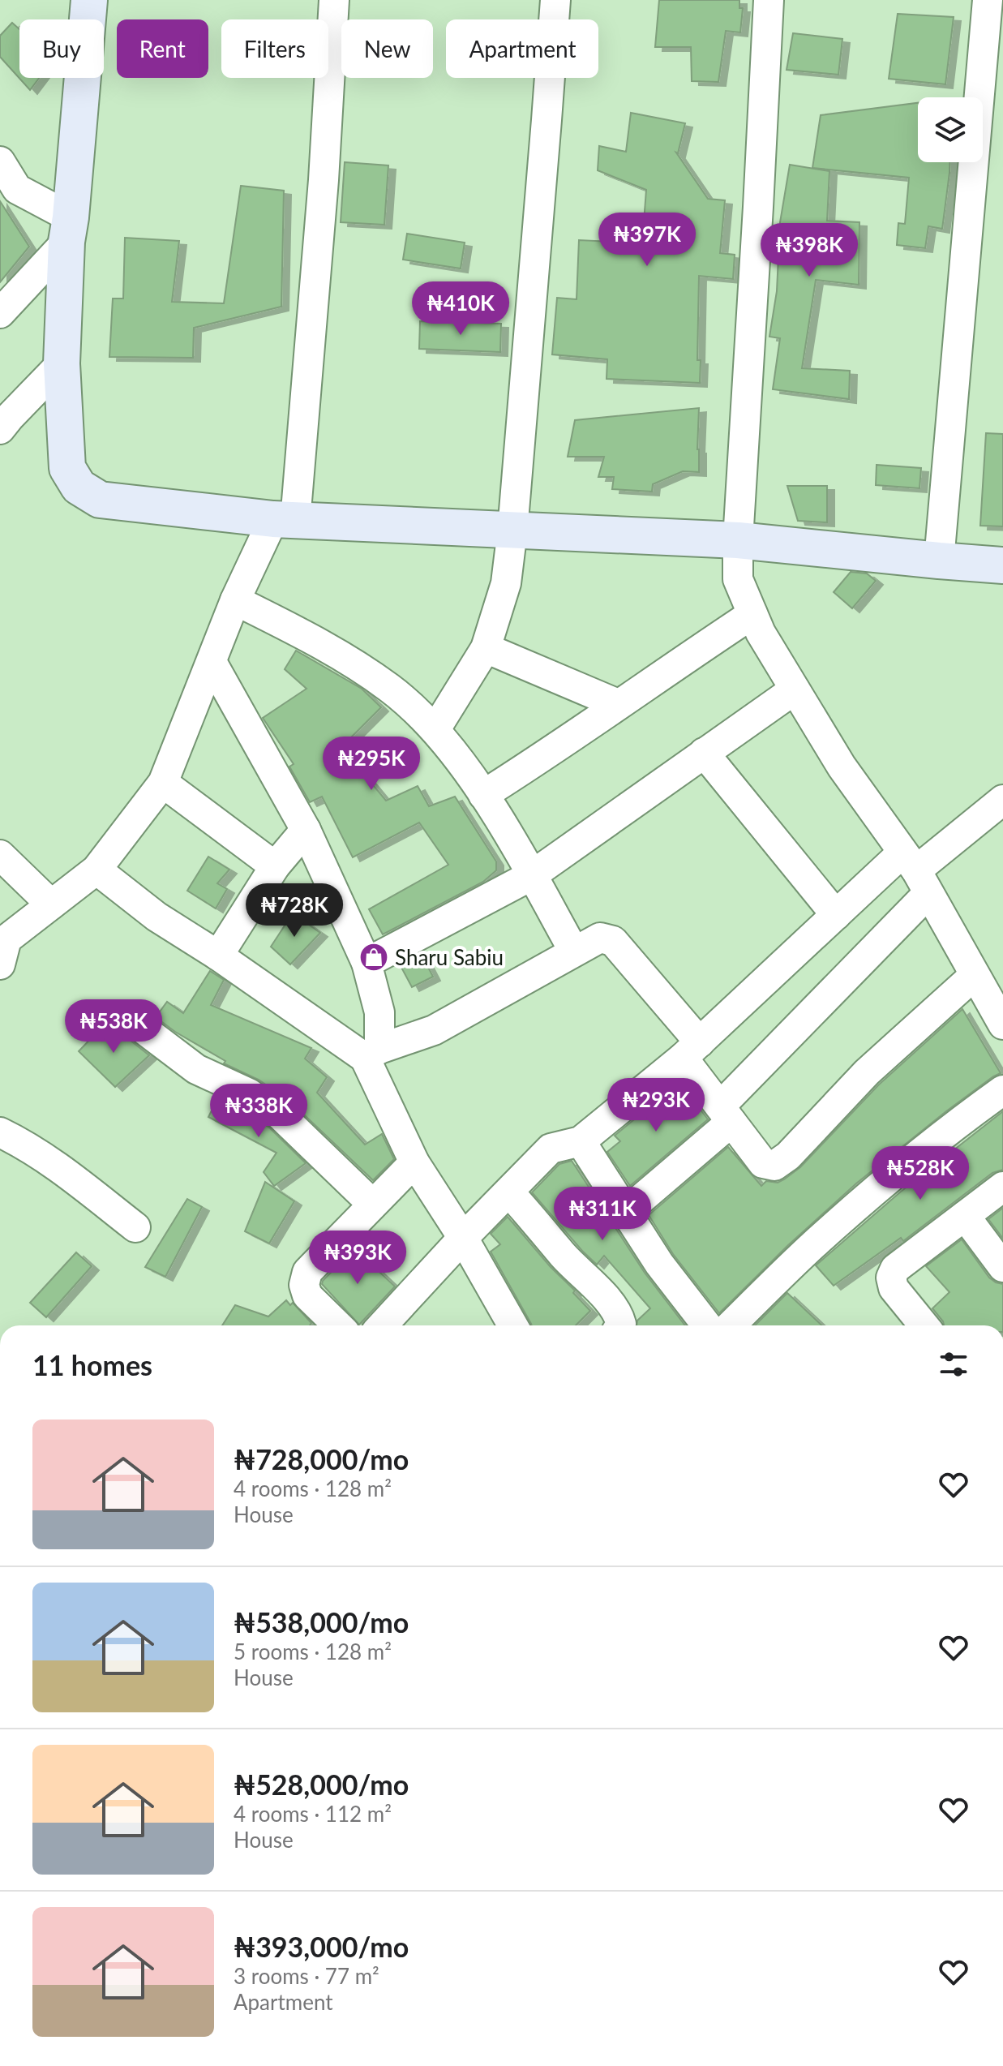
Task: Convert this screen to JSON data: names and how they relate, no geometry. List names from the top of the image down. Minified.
{"places":{"shop":["Sharu Sabiu"]},"page":{"chip":["Buy","Rent","Filters","New","Apartment"],"price":["₦397K","₦398K","₦410K","₦295K","₦728K","₦538K","₦293K","₦338K","₦528K","₦311K","₦393K"],"heading":"11 homes","list":[{"name":"₦728,000/mo","note":"4 rooms · 128 m² · House"},{"name":"₦538,000/mo","note":"5 rooms · 128 m² · House"},{"name":"₦528,000/mo","note":"4 rooms · 112 m² · House"},{"name":"₦393,000/mo","note":"3 rooms · 77 m² · Apartment"}]}}
